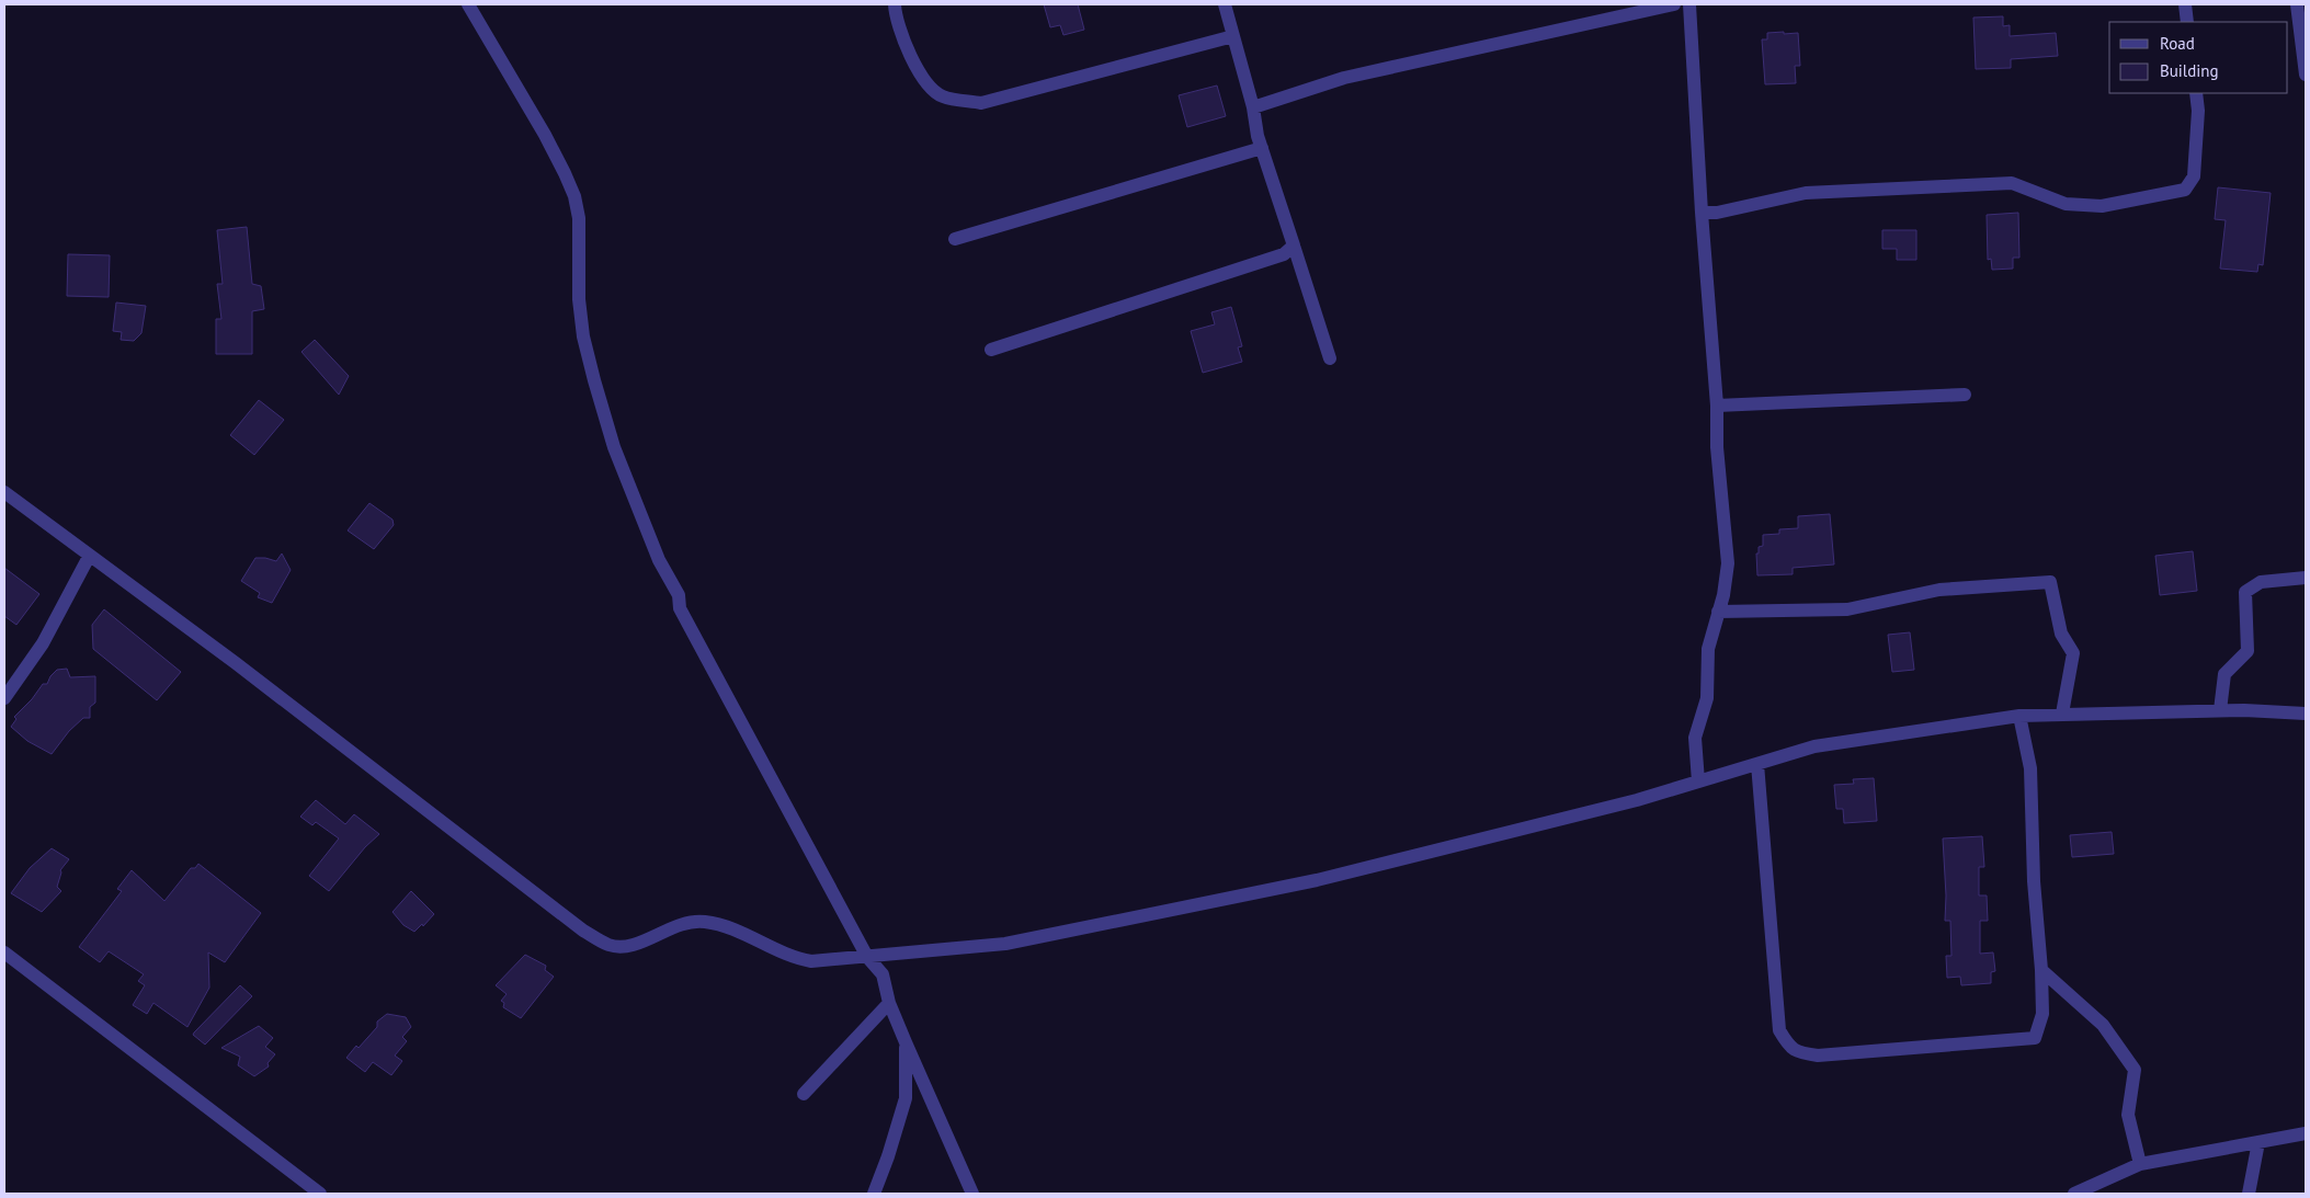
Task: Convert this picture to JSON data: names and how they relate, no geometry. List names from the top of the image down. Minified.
{"legend":["Road","Building"]}
